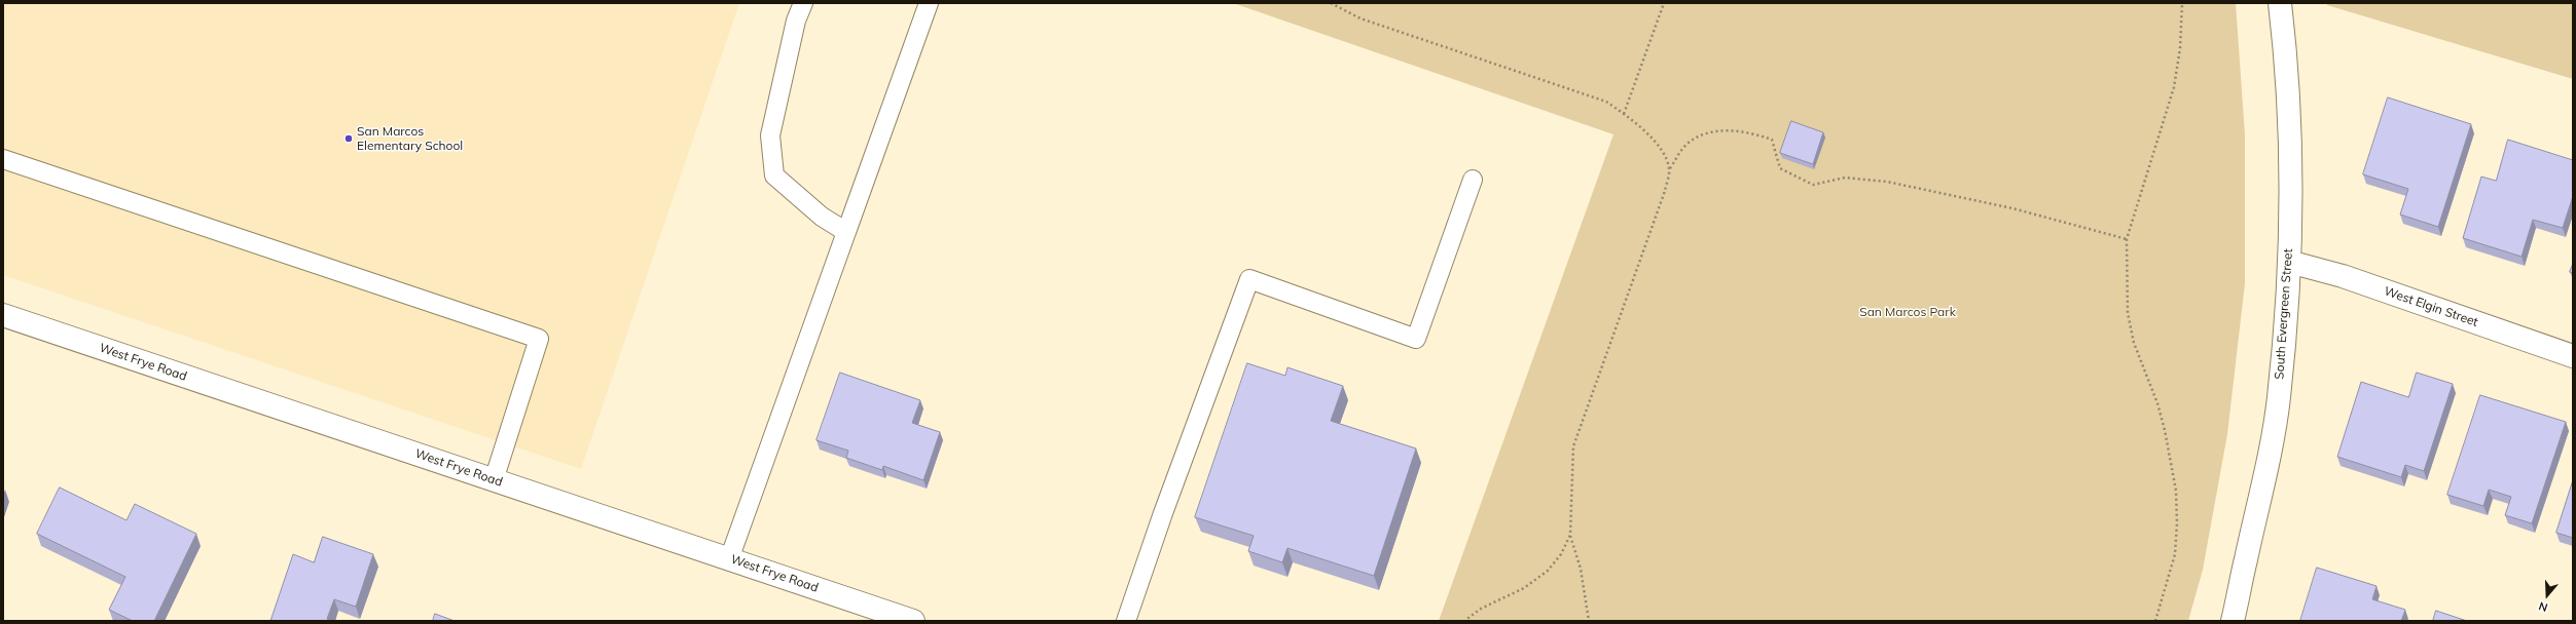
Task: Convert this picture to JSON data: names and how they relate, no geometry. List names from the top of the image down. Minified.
{"streets":{"street":["West Elgin Street","South Evergreen Street","West Frye Road"]},"crossings":[["West Elgin Street","South Evergreen Street"]],"parks":["San Marcos Park"],"places":["San Marcos Elementary School"],"north":"bottom"}
